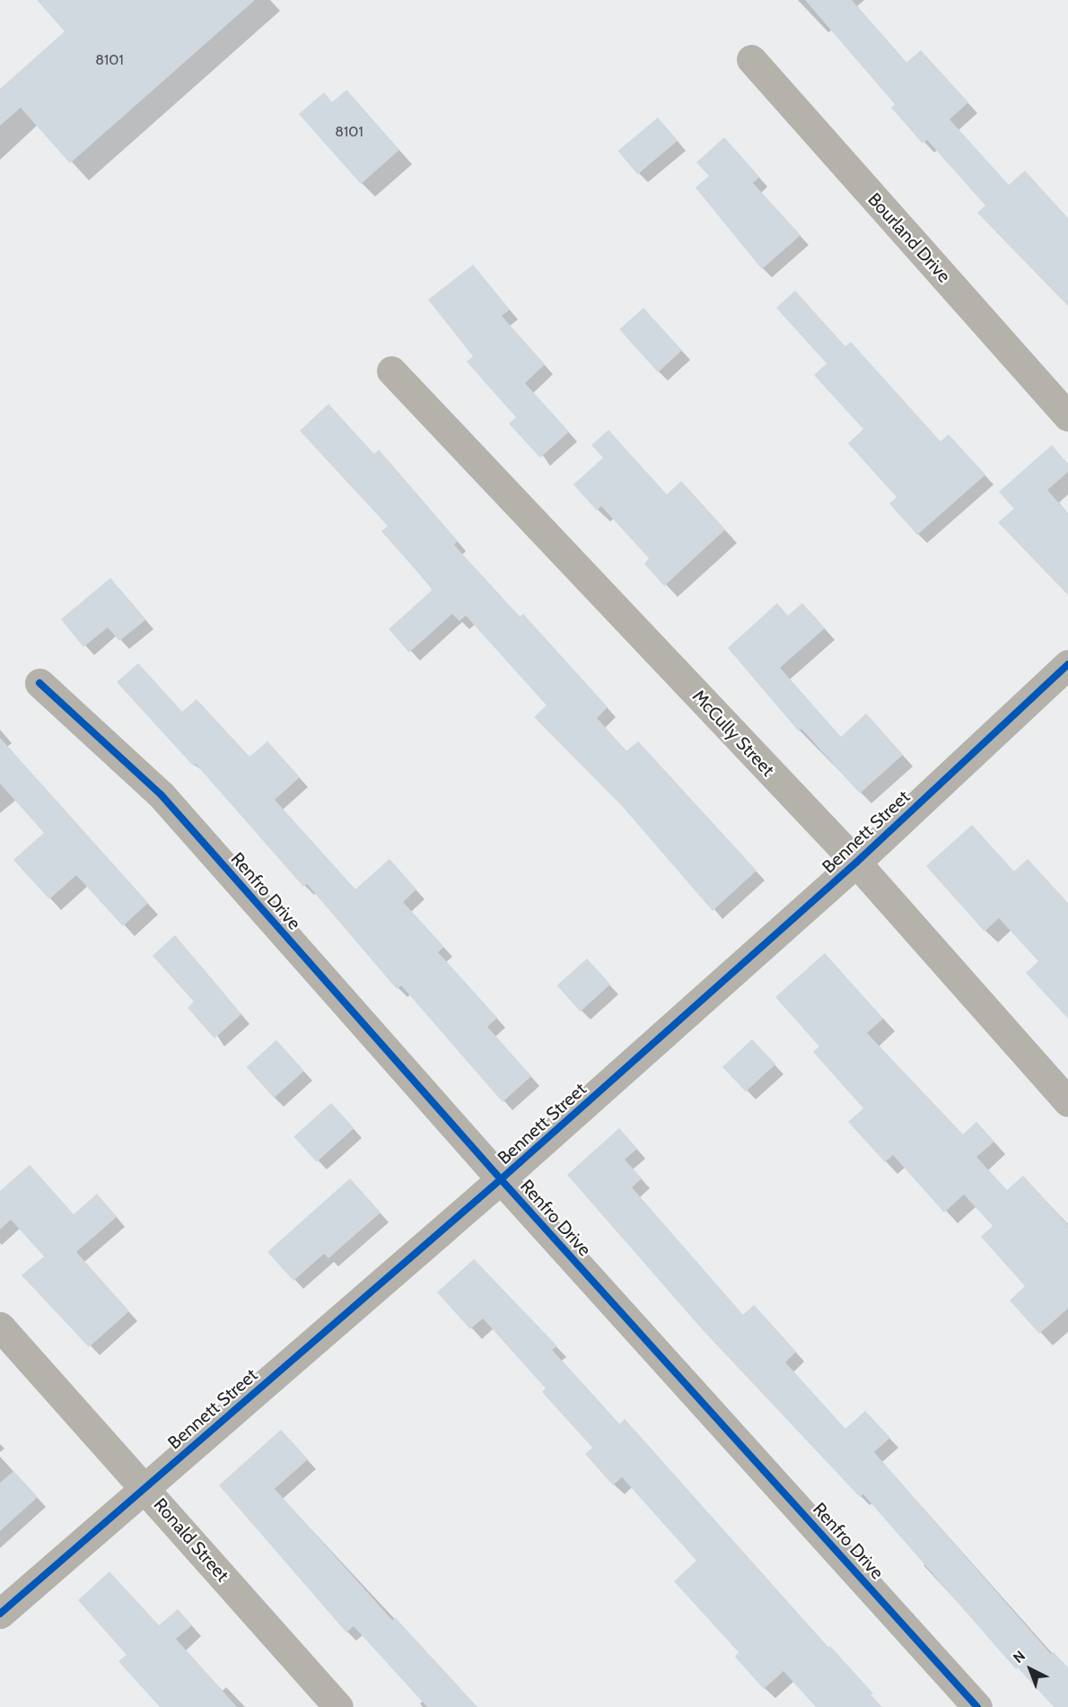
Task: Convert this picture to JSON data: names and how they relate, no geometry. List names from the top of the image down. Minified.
{"streets":{"street":["Bourland Drive","McCully Street","Bennett Street","Renfro Drive","Ronald Street"]},"crossings":[["McCully Street","Bennett Street"],["Bennett Street","Renfro Drive"],["Bennett Street","Ronald Street"]],"house_numbers":["8101","8101"],"north":"top left"}
